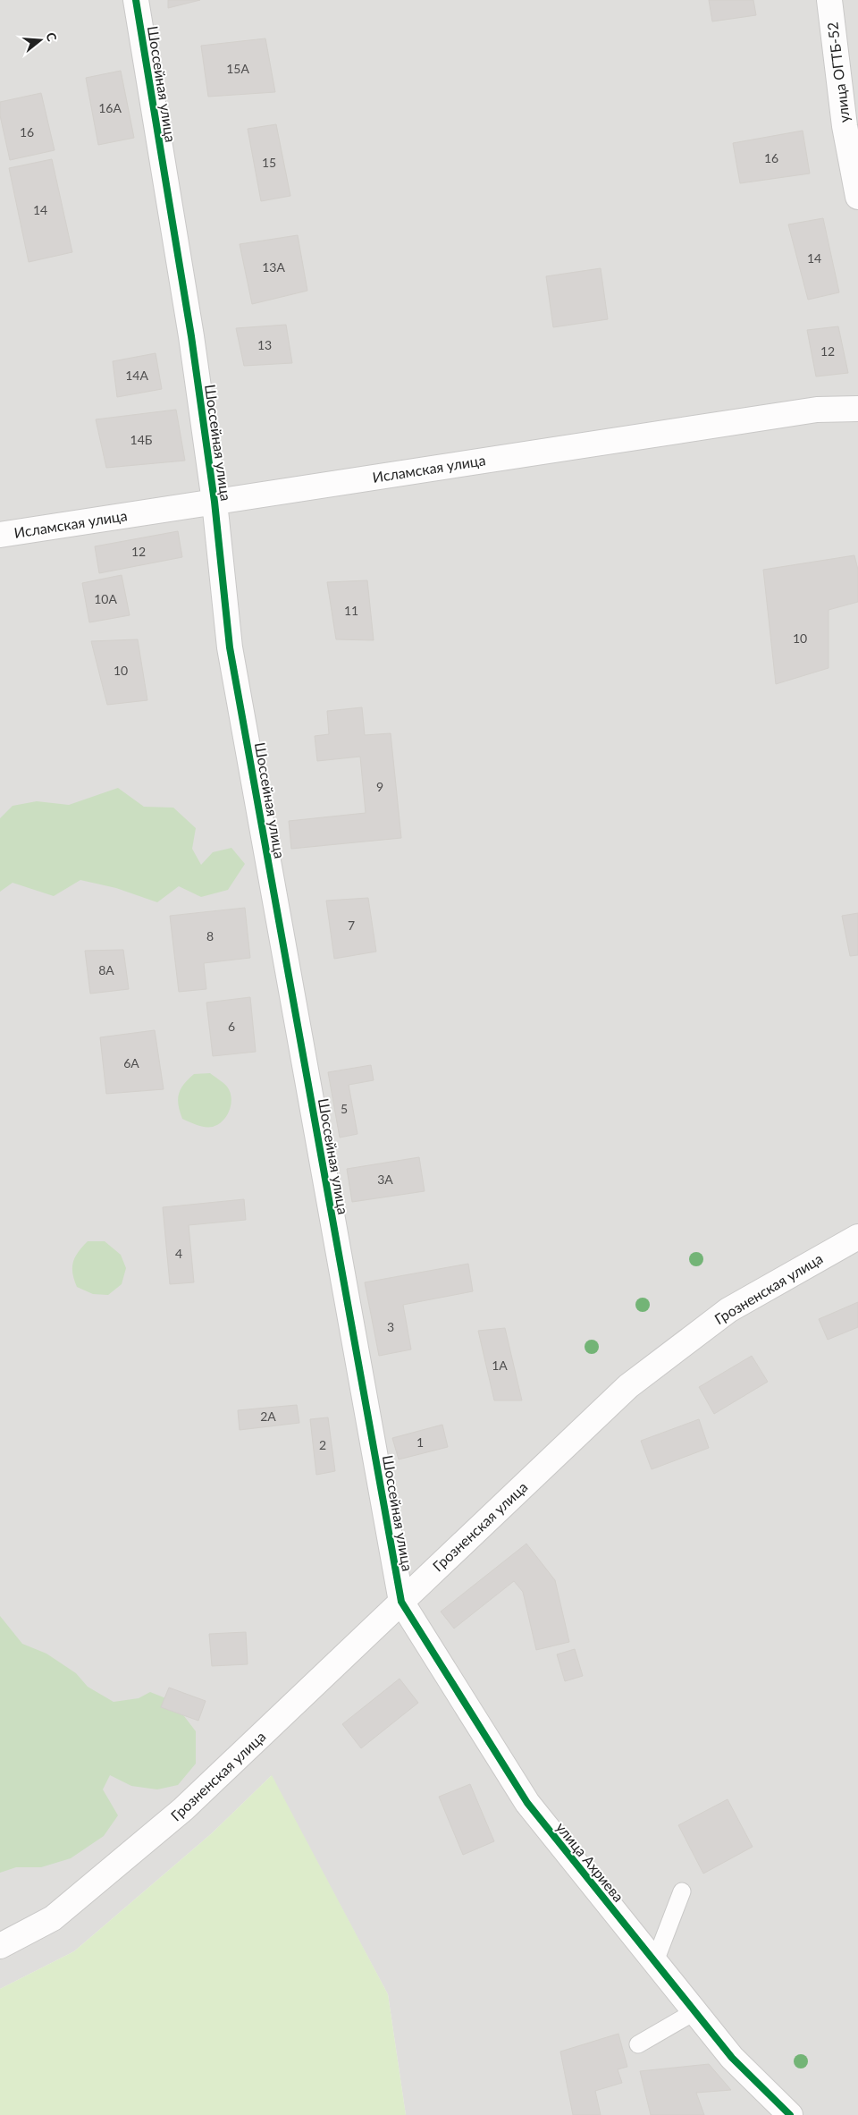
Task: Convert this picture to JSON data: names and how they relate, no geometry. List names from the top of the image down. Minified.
{"streets":{"street":["улица ОГТБ-52","Шоссейная улица","Исламская улица","Грозненская улица","улица Ахриева"]},"crossings":[["Шоссейная улица","Исламская улица"],["Шоссейная улица","Грозненская улица"],["Шоссейная улица","улица Ахриева"],["Грозненская улица","улица Ахриева"]],"house_numbers":["15А","16А","16","16","15","14","14","13А","13","12","14А","14Б","12","10А","11","10","10","9","7","8","8А","6","6А","5","3А","4","3","1А","2А","1","2"],"north":"right"}
